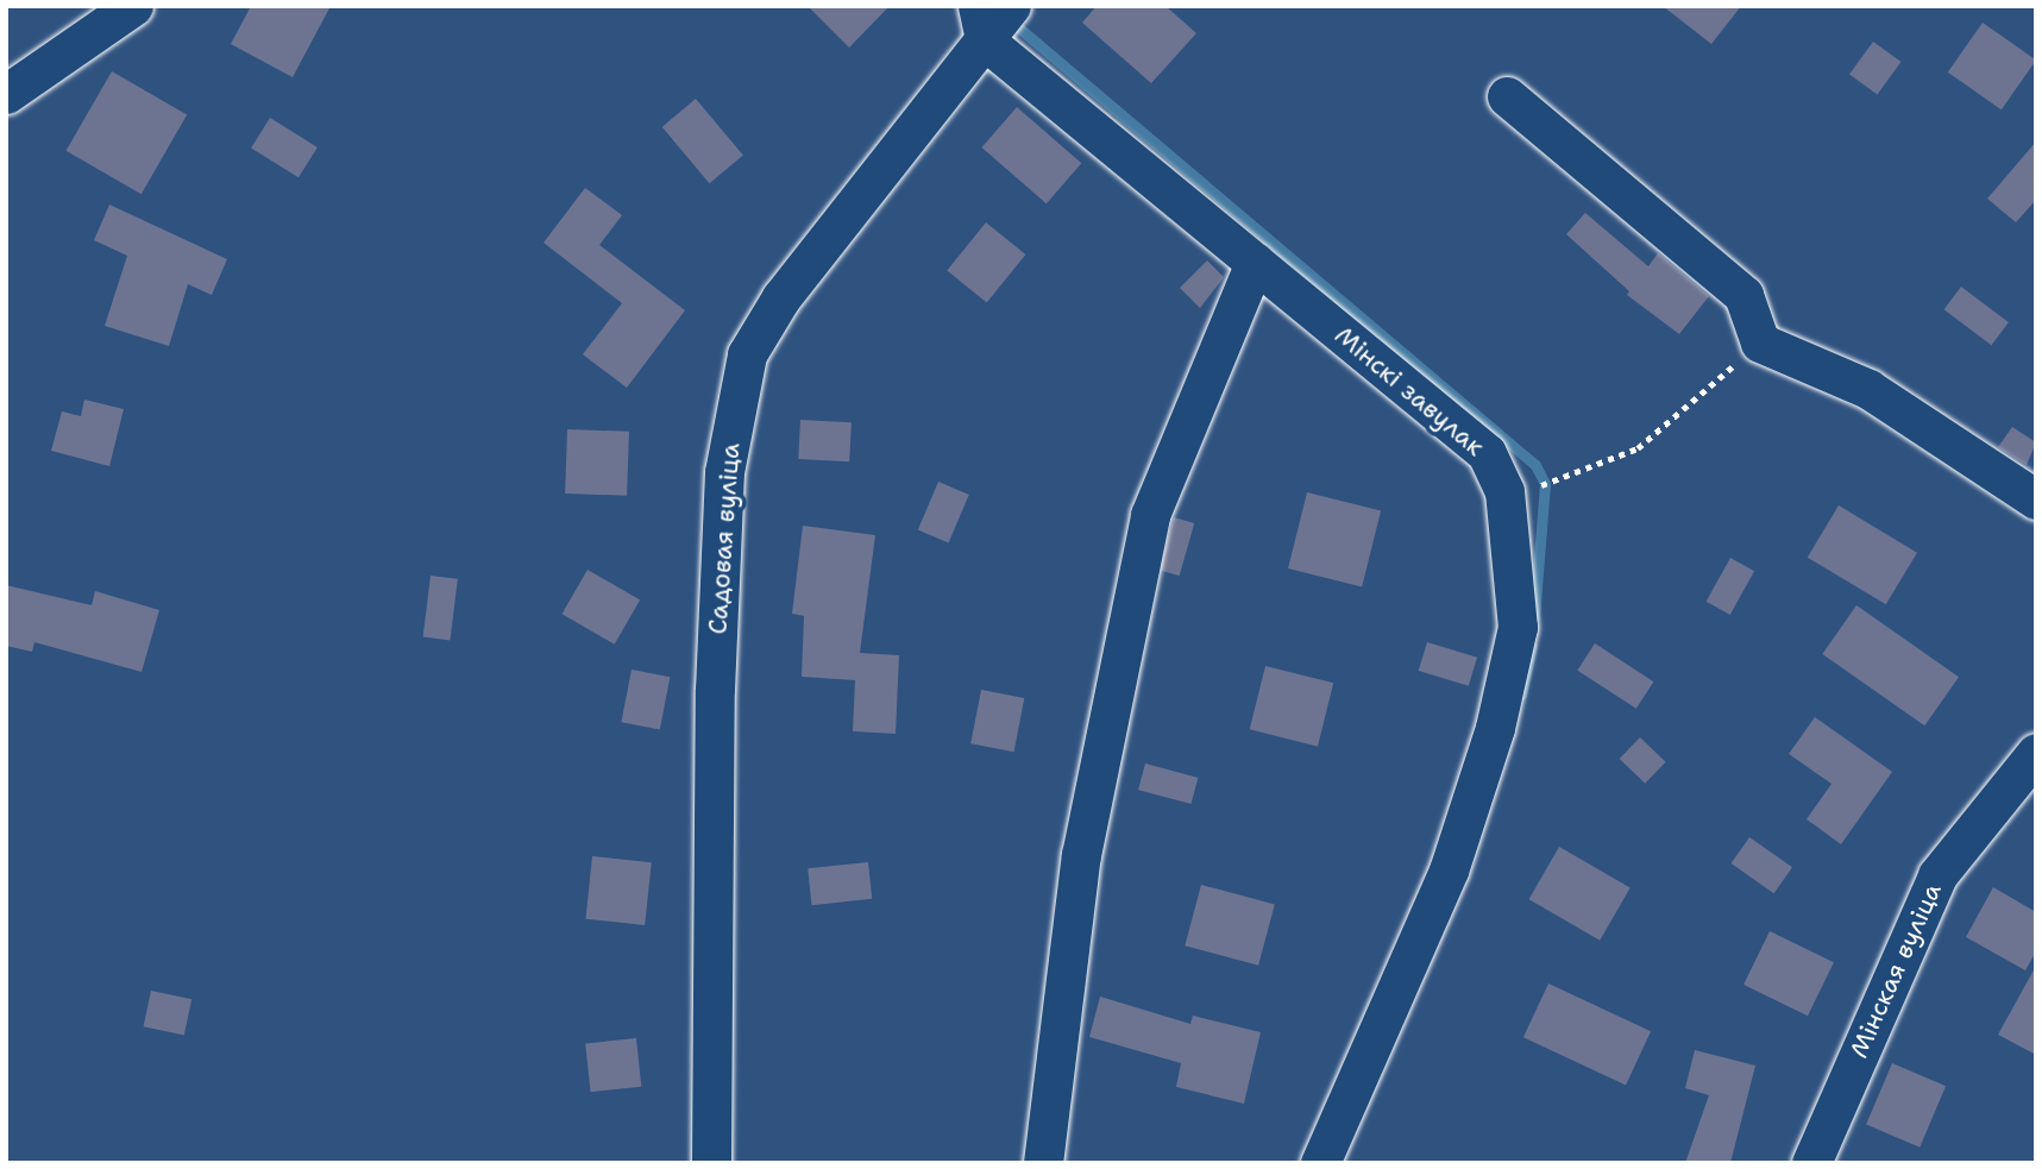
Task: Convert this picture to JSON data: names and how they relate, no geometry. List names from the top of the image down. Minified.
{"streets":{"street":["Мінскі завулак","Садовая вуліца","Мінская вуліца"]},"crossings":[["Мінскі завулак","Садовая вуліца"]]}
